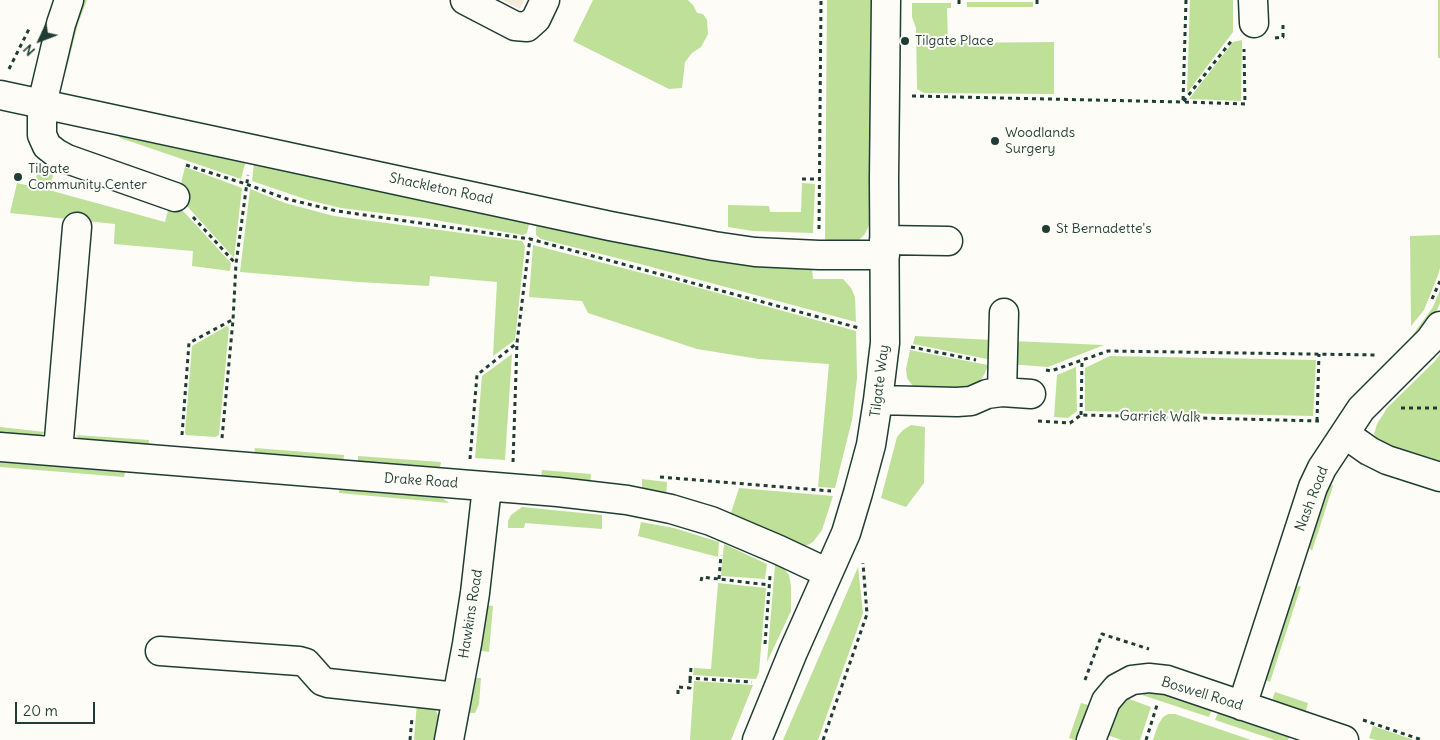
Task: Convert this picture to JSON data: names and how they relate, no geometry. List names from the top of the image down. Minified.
{"streets":{"street":["Shackleton Road","Tilgate Way","Drake Road","Nash Road","Hawkins Road","Boswell Road"],"path":["Garrick Walk"]},"crossings":[["Shackleton Road","Tilgate Way"],["Tilgate Way","Drake Road"],["Garrick Walk","Nash Road"],["Drake Road","Hawkins Road"],["Nash Road","Boswell Road"]],"places":["Tilgate Place","Woodlands Surgery","Tilgate Community Center","St Bernadette's"],"scale_bar":"20 m","north":"bottom left"}
